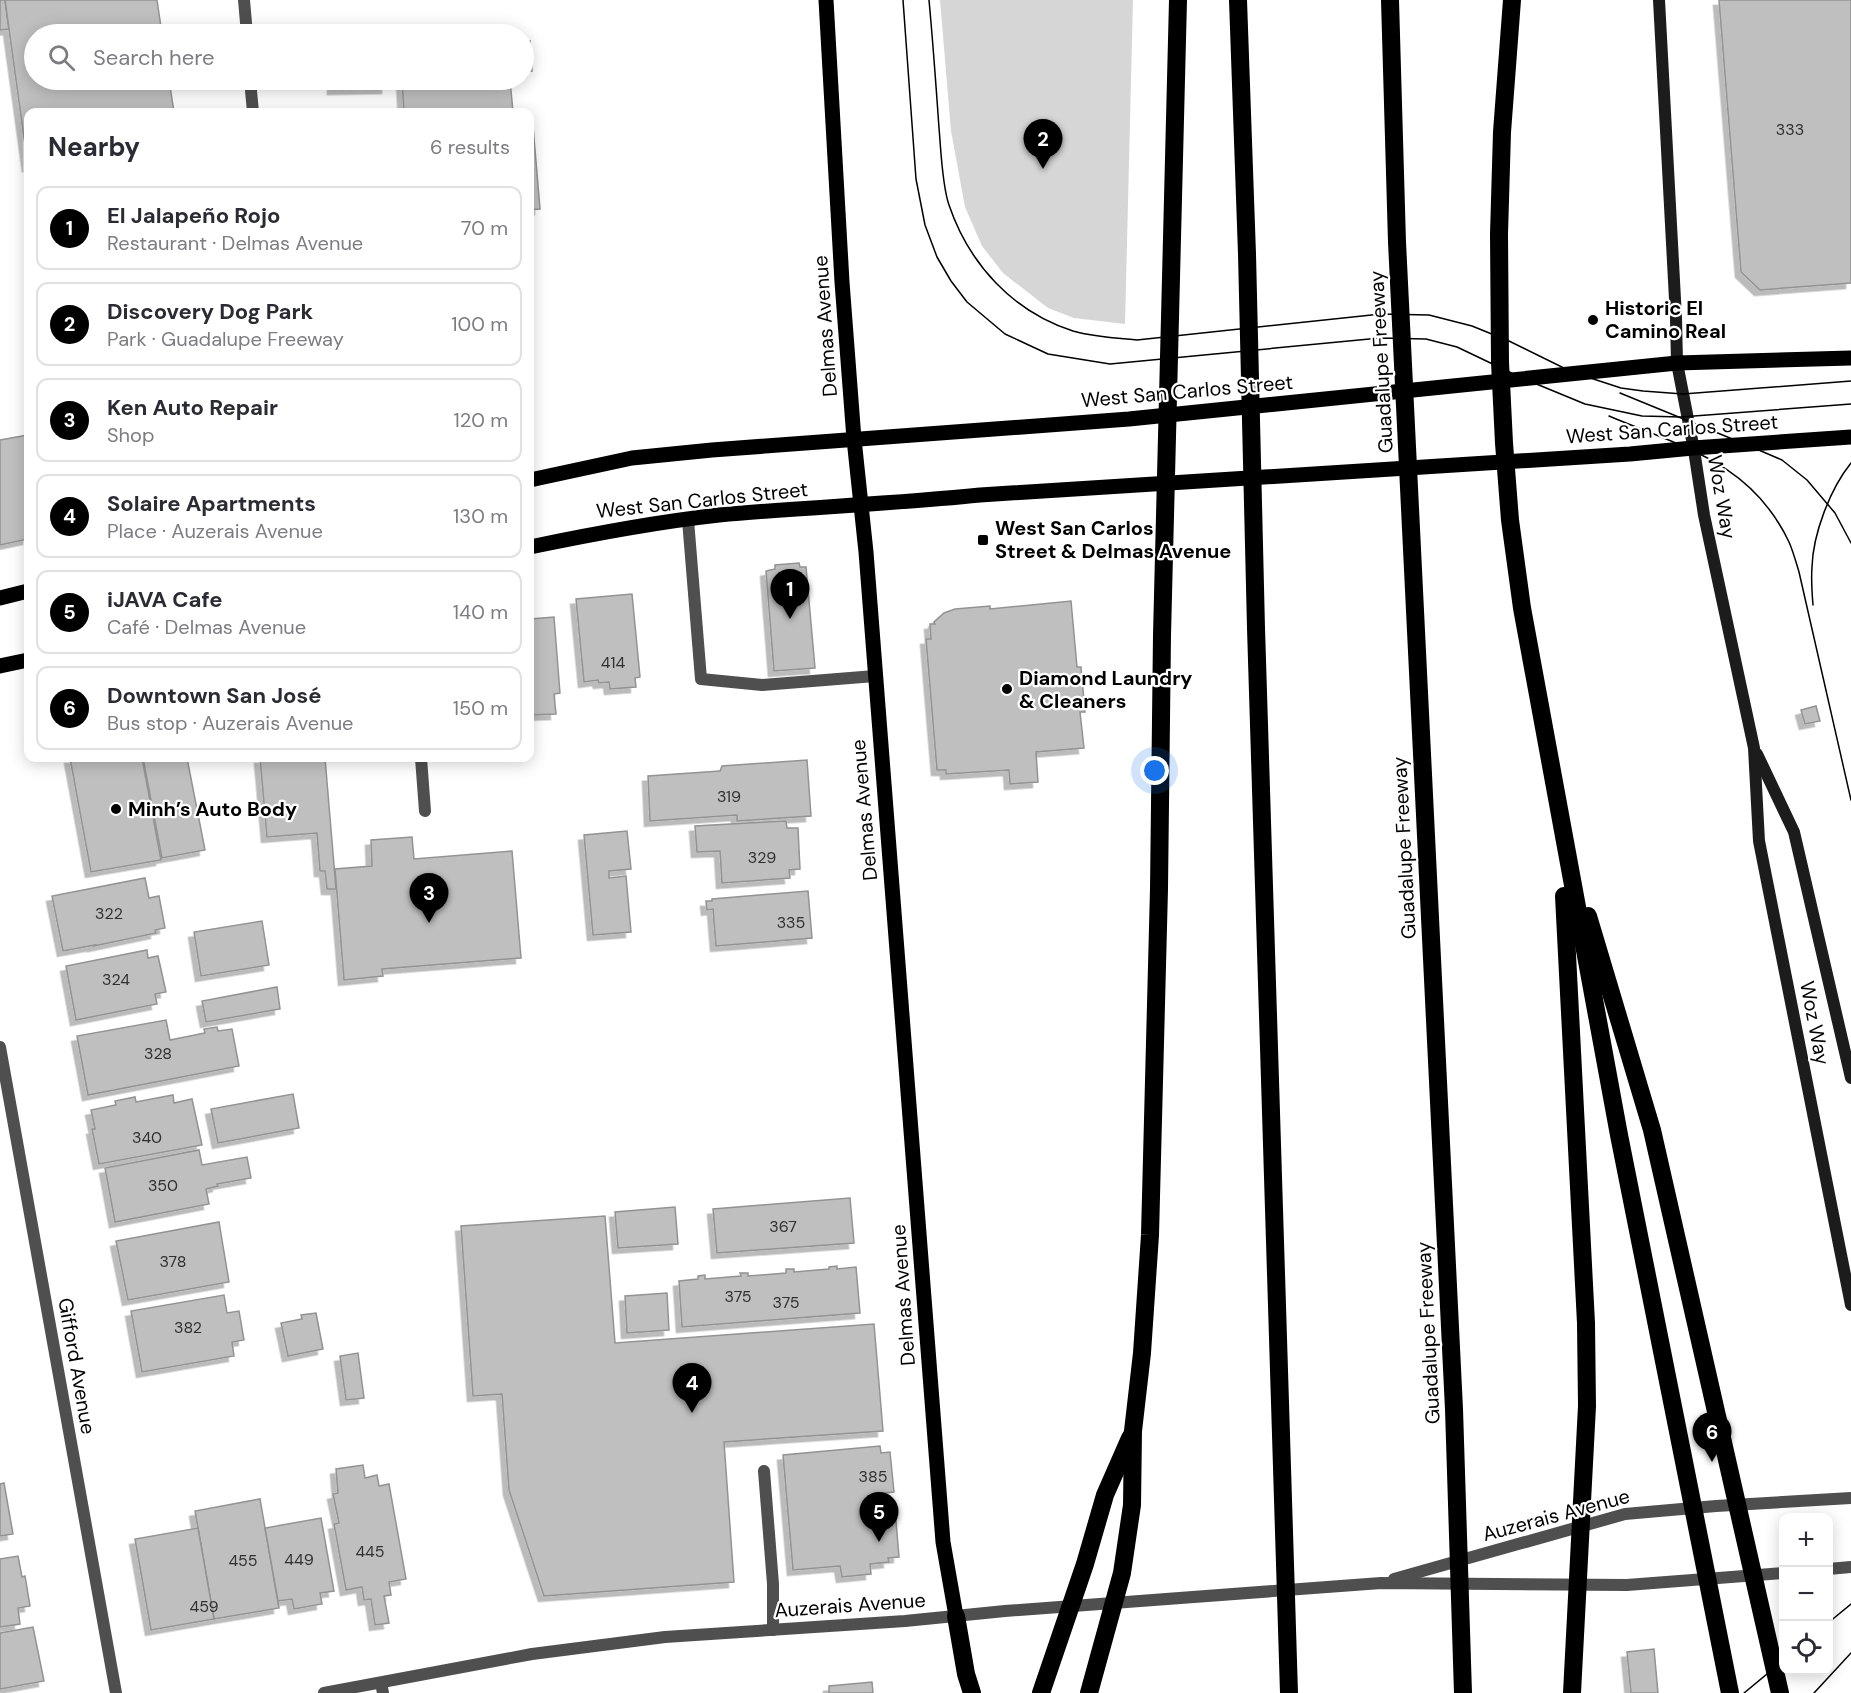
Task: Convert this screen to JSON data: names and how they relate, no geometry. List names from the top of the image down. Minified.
{"streets":{"highway":["Guadalupe Freeway"],"main road":["Delmas Avenue","West San Carlos Street","Woz Way"],"street":["Gifford Avenue","Auzerais Avenue"]},"crossings":[["Delmas Avenue","West San Carlos Street"],["Delmas Avenue","Auzerais Avenue"],["West San Carlos Street","Woz Way"]],"places":{"other":["Historic El Camino Real","Diamond Laundry & Cleaners","Minh’s Auto Body"],"transit":["West San Carlos Street & Delmas Avenue"]},"house_numbers":["333","414","319","329","322","335","324","328","340","350","367","378","375","375","382","385","445","449","455","459"],"page":{"search":"Search here","heading":["Nearby","6 results"],"pins":["2","1","3","4","6","5"],"list":[{"mark":"1","name":"El Jalapeño Rojo","note":"Restaurant · Delmas Avenue","value":"70 m"},{"mark":"2","name":"Discovery Dog Park","note":"Park · Guadalupe Freeway","value":"100 m"},{"mark":"3","name":"Ken Auto Repair","note":"Shop","value":"120 m"},{"mark":"4","name":"Solaire Apartments","note":"Place · Auzerais Avenue","value":"130 m"},{"mark":"5","name":"iJAVA Cafe","note":"Café · Delmas Avenue","value":"140 m"},{"mark":"6","name":"Downtown San José","note":"Bus stop · Auzerais Avenue","value":"150 m"}],"map_buttons":["+","−"]}}
